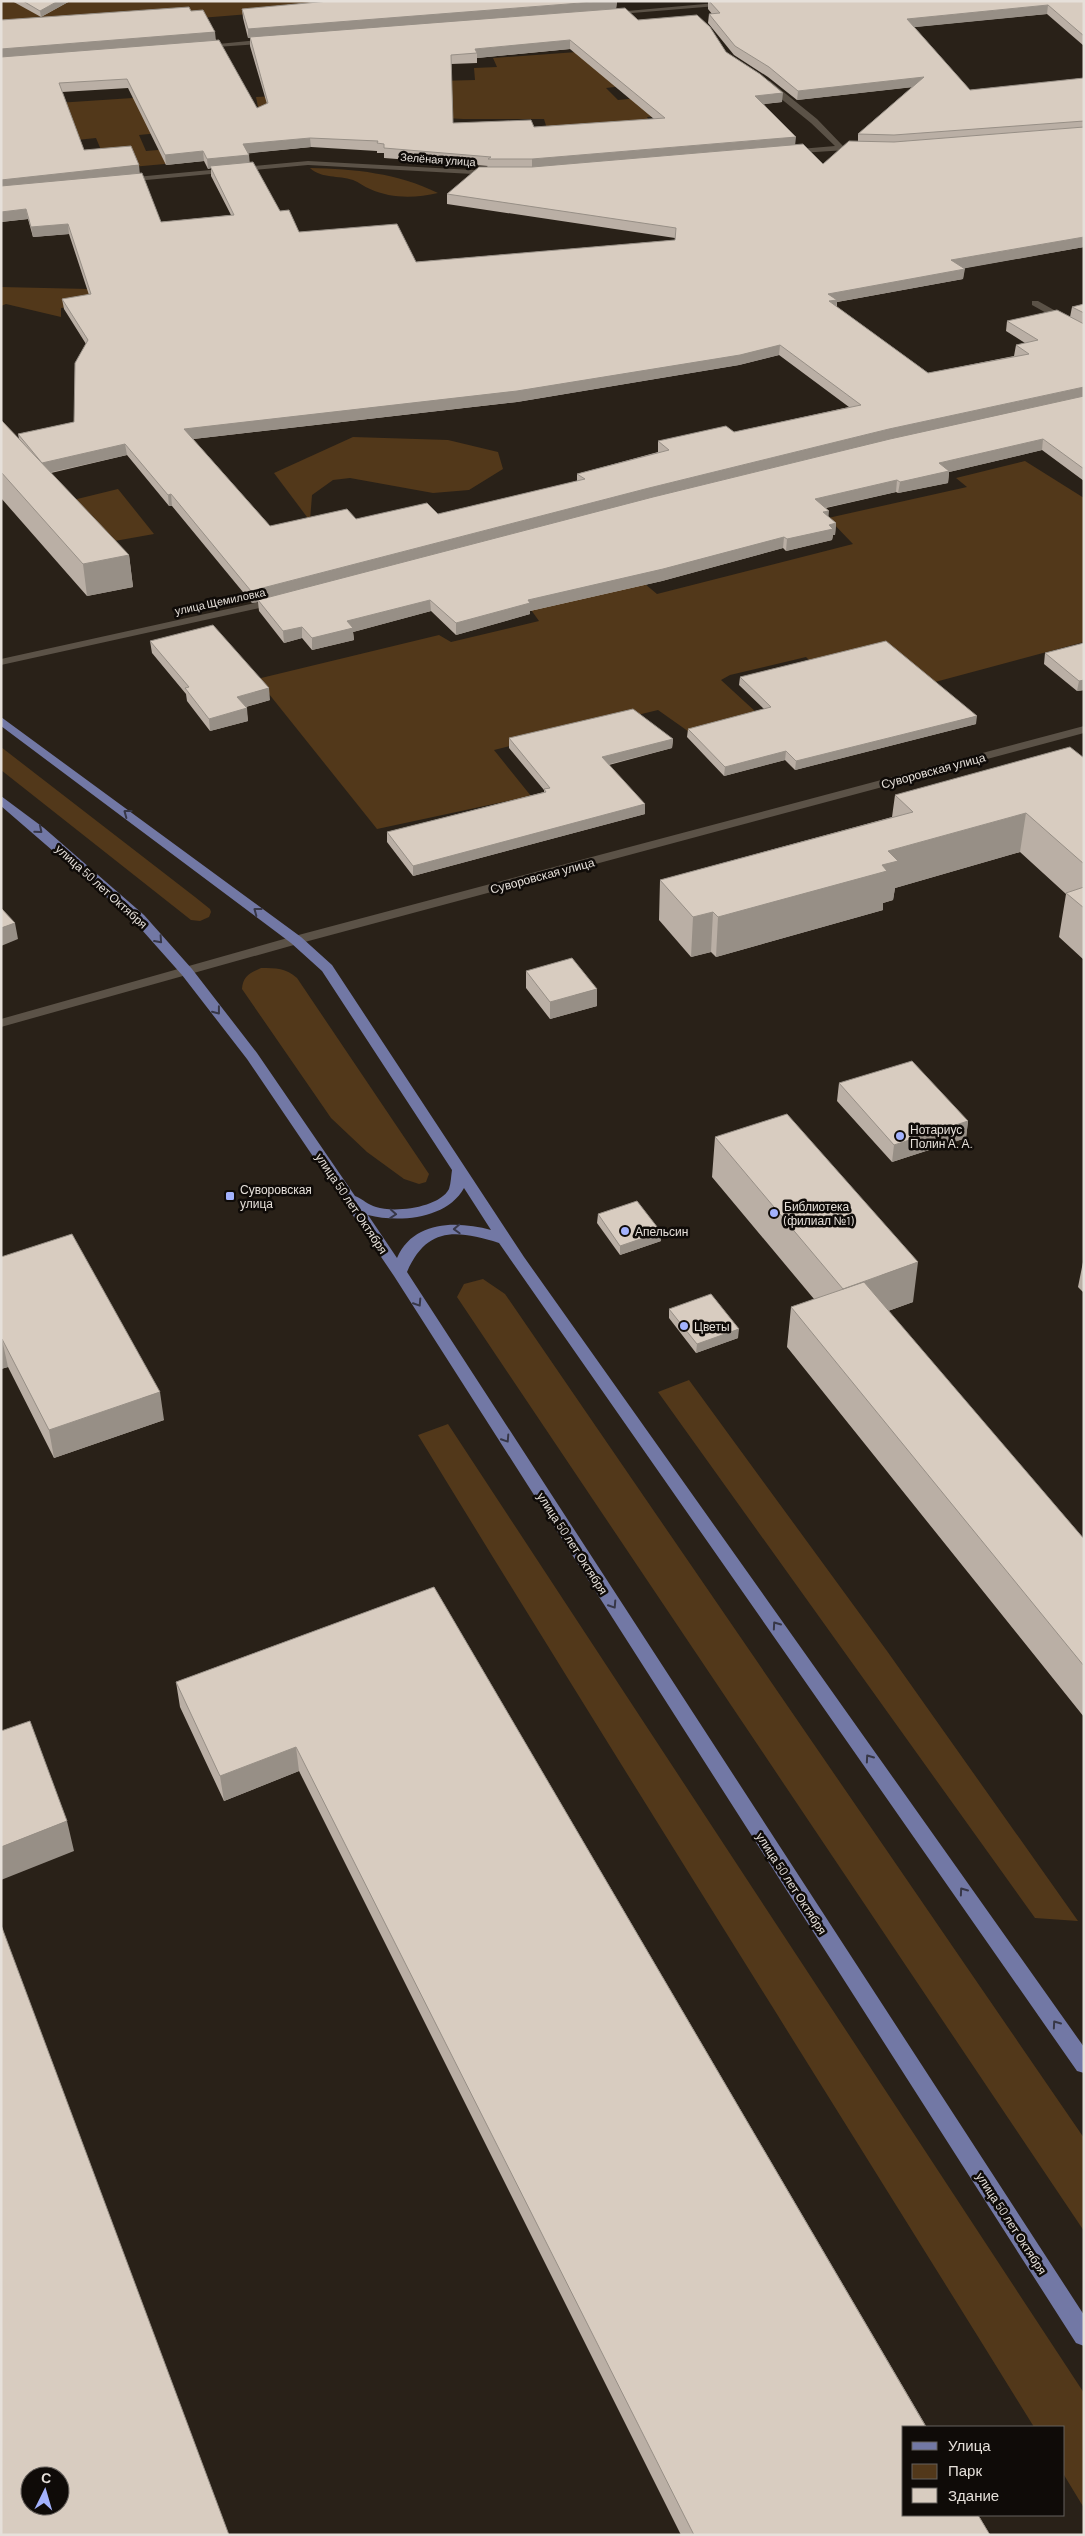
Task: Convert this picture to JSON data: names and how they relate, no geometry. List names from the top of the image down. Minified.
{"streets":{"main road":["улица 50 лет Октября"],"street":["Зелёная улица","улица Щемиловка","Суворовская улица"]},"crossings":[["Суворовская улица","улица 50 лет Октября"]],"places":{"other":["Нотариус Полин А. А.","Библиотека (филиал №1)","Апельсин","Цветы"],"transit":["Суворовская улица"]},"legend":["Улица","Парк","Здание"],"north":"top"}
